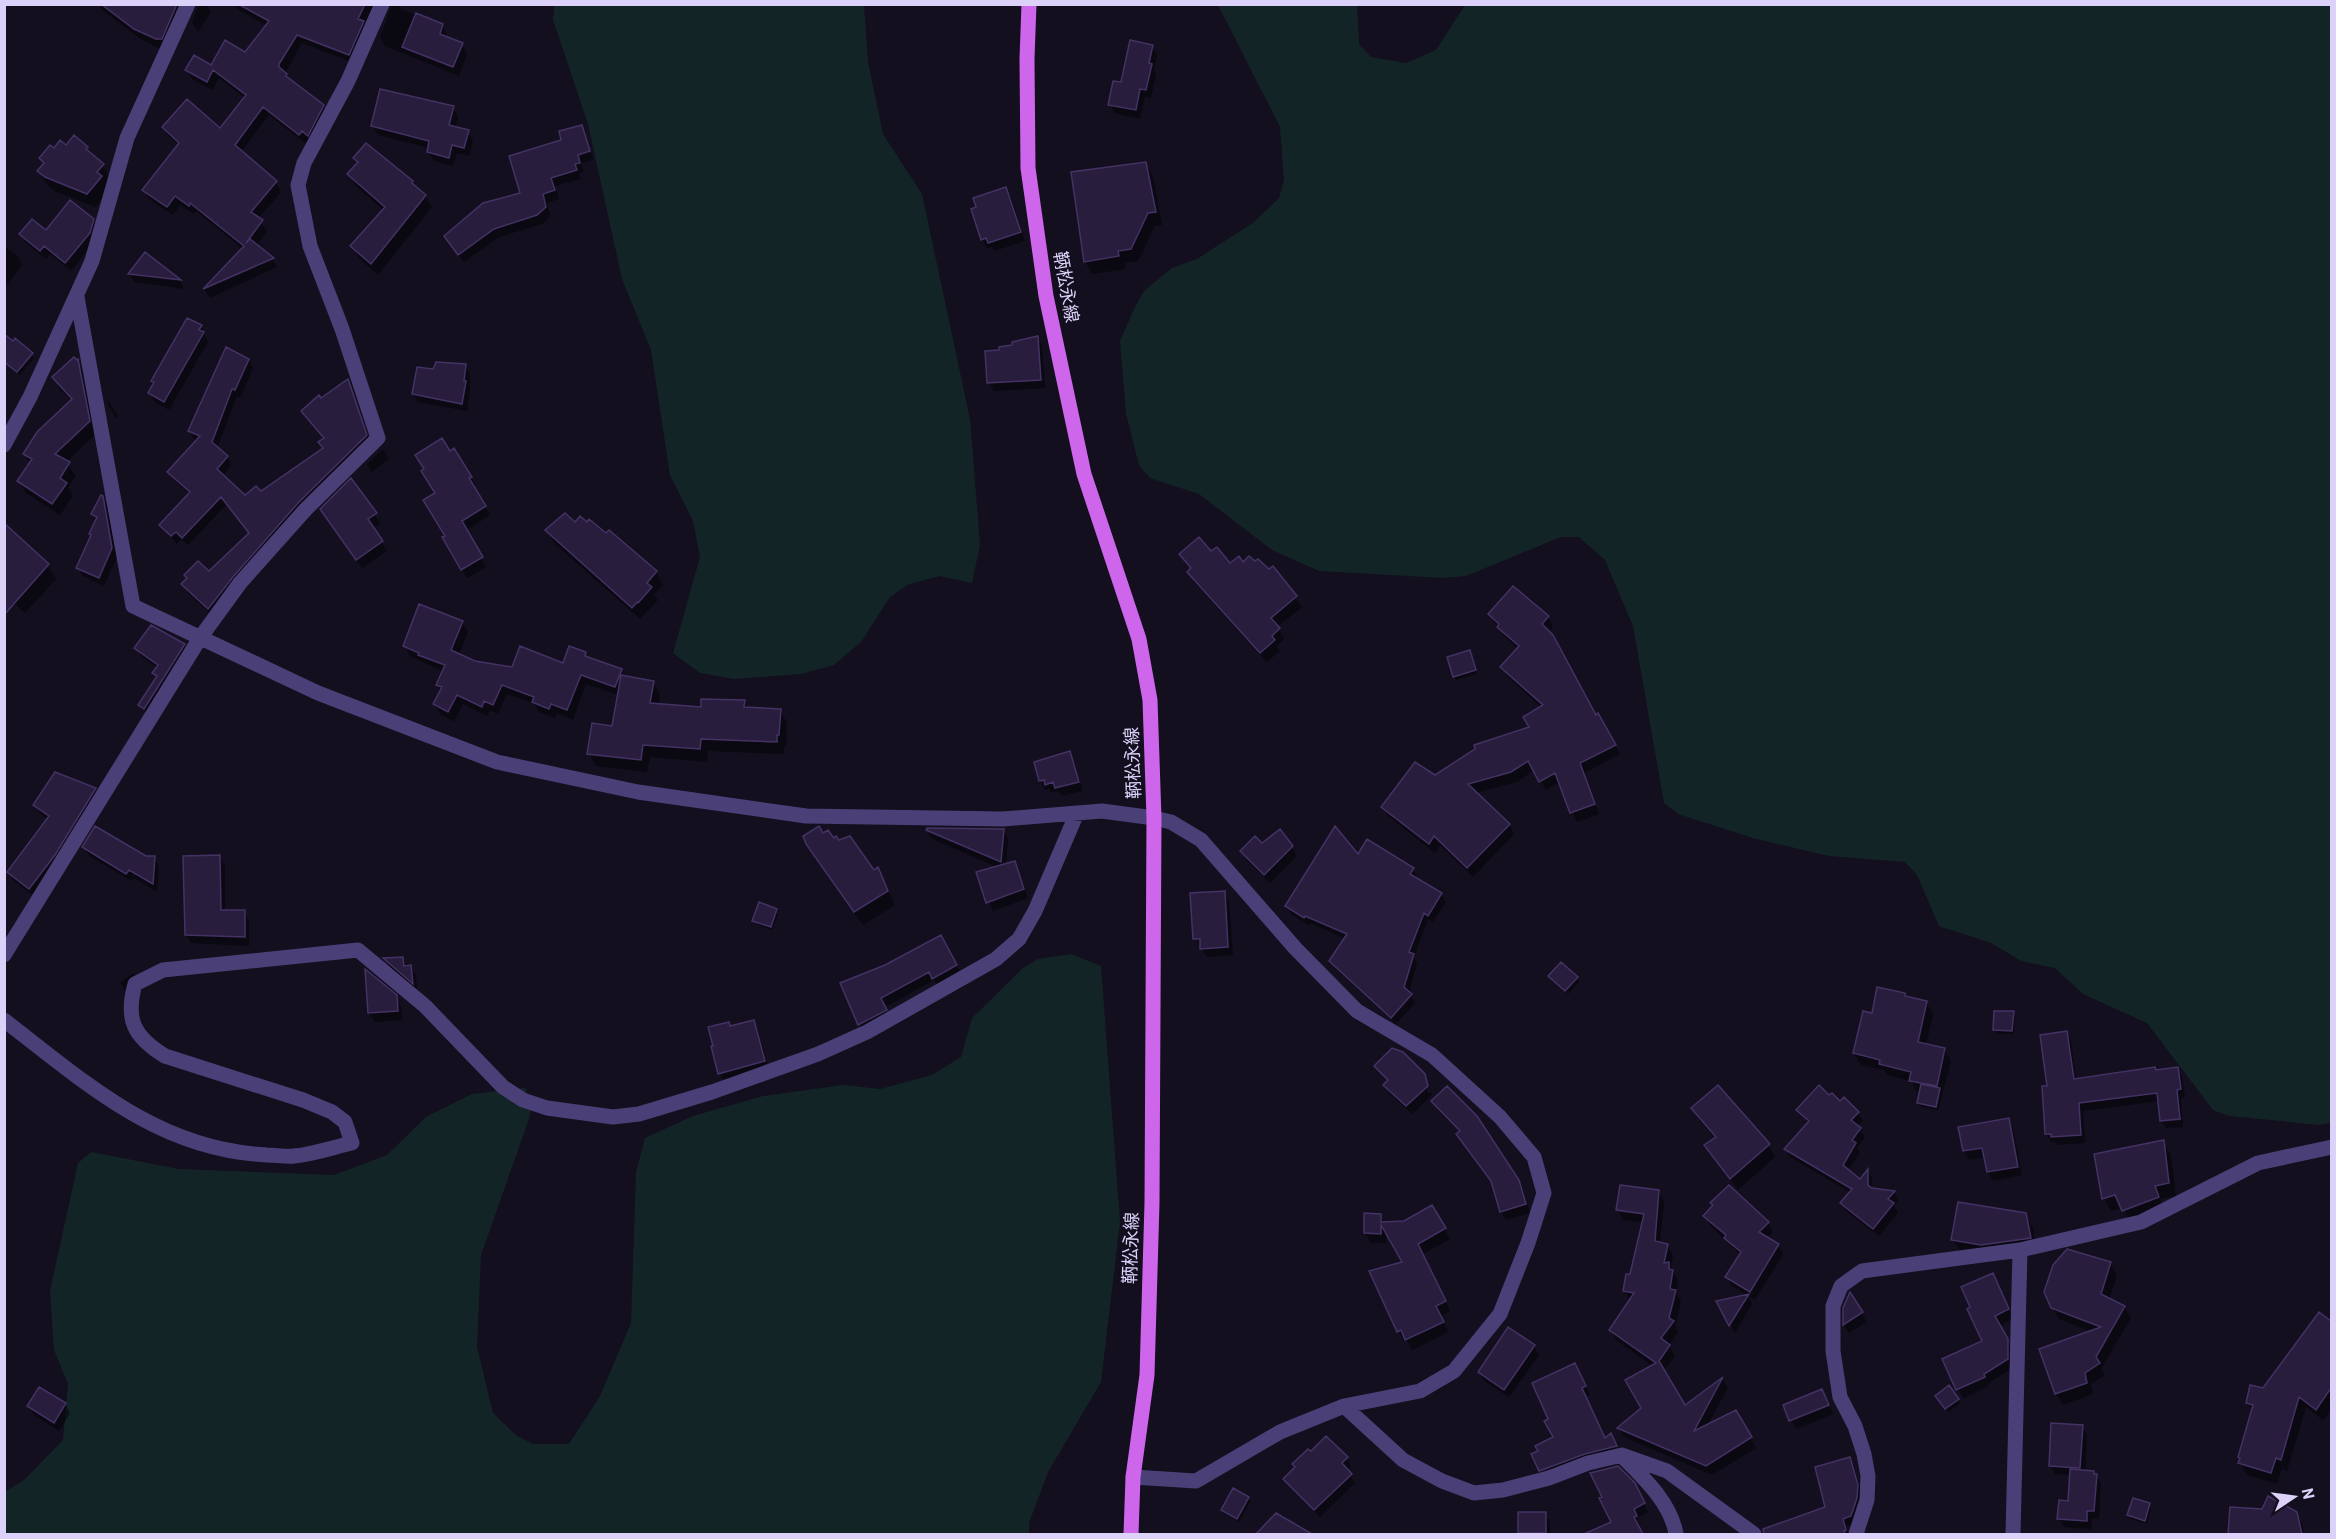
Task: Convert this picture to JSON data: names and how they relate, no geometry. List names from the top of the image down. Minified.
{"streets":{"main road":["鞆松永線"]},"north":"right"}
